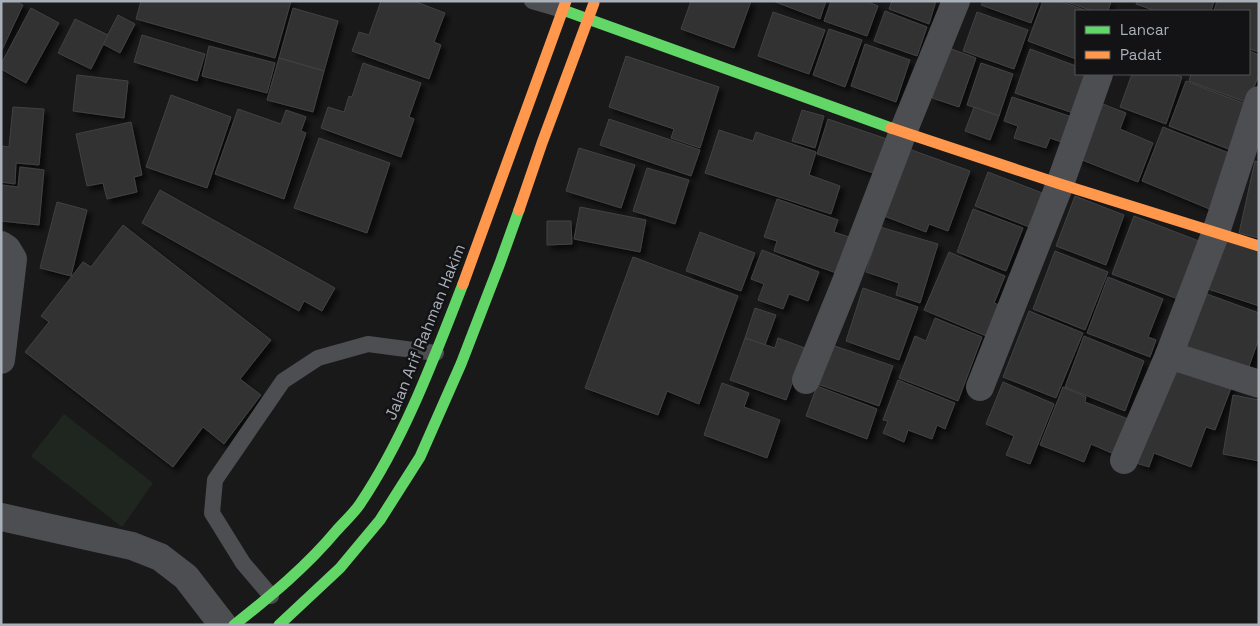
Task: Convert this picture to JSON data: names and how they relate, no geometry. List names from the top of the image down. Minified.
{"streets":{"main road":["Jalan Arif Rahman Hakim"]},"legend":["Lancar","Padat"]}
